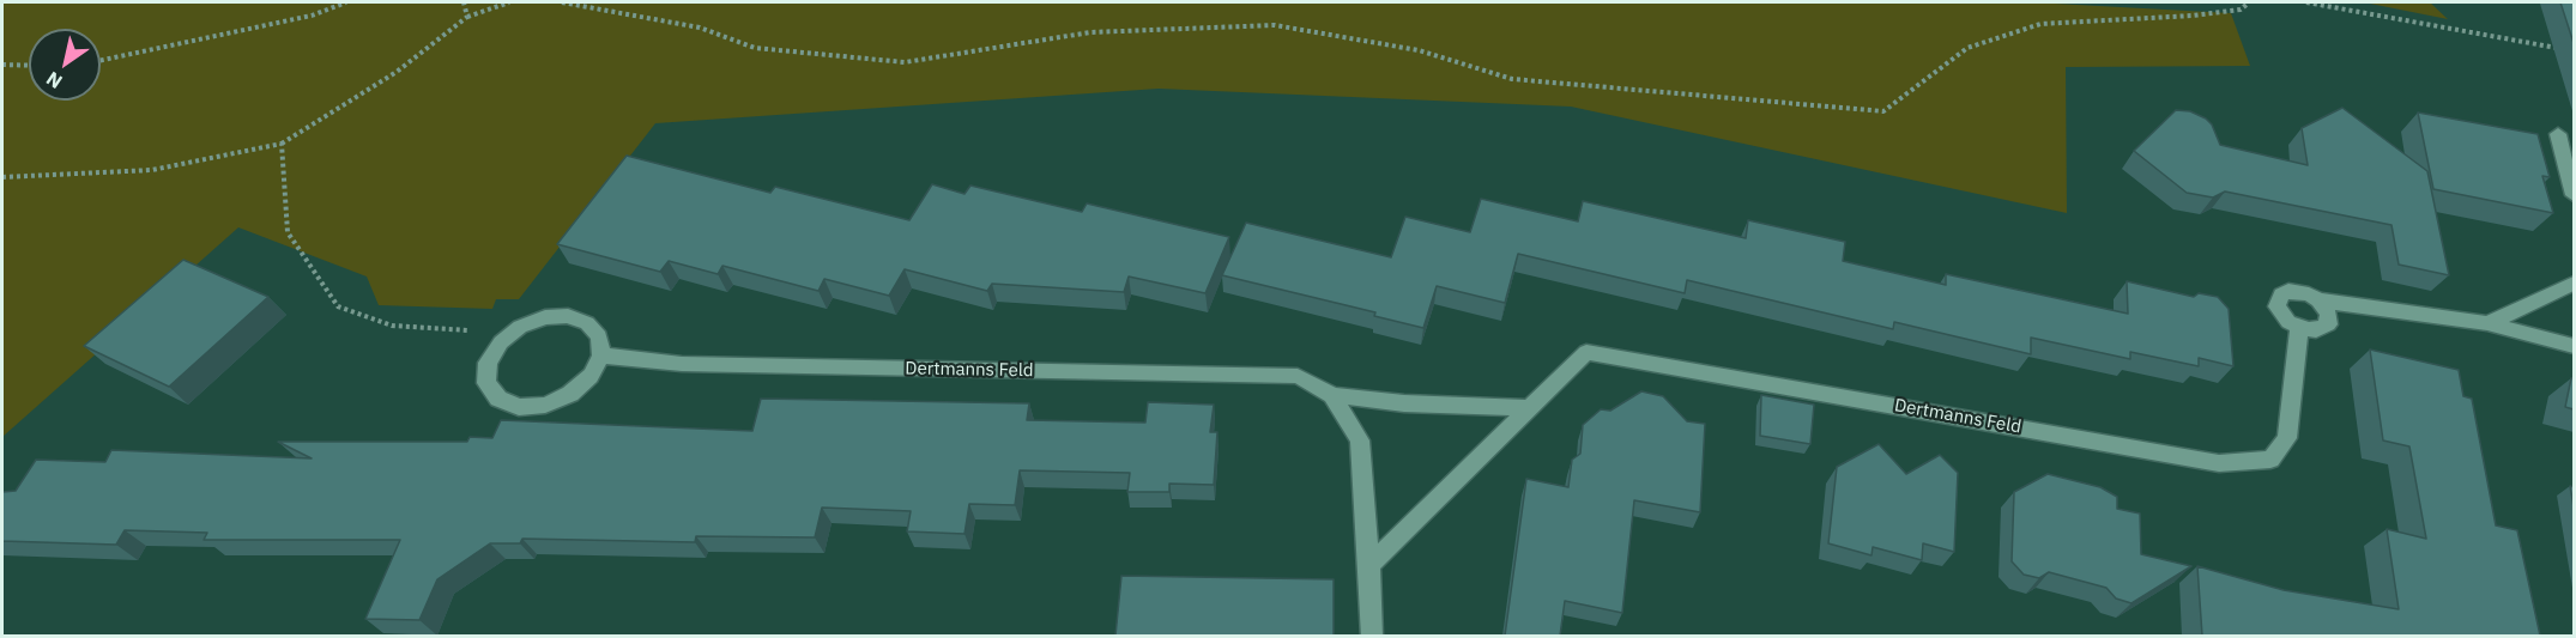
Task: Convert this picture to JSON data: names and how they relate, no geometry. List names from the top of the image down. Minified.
{"streets":{"street":["Dertmanns Feld"]},"north":"bottom left"}
